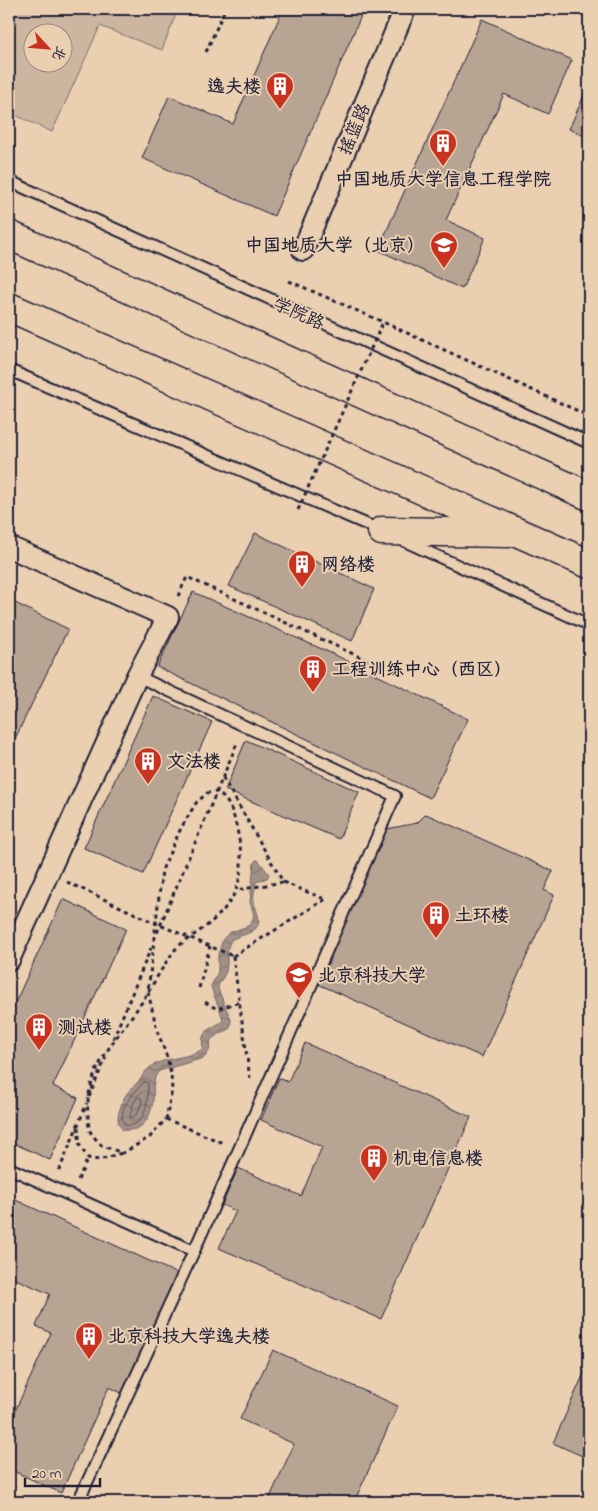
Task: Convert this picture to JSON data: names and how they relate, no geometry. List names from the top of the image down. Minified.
{"streets":{"street":["摇篮路"],"lane":["学院路"]},"places":{"building":["逸夫楼","中国地质大学信息工程学院","网络楼","工程训练中心（西区）","文法楼","土环楼","测试楼","机电信息楼","北京科技大学逸夫楼"],"school or university":["中国地质大学（北京）","北京科技大学"]},"scale_bar":"20 m","north":"bottom right"}
